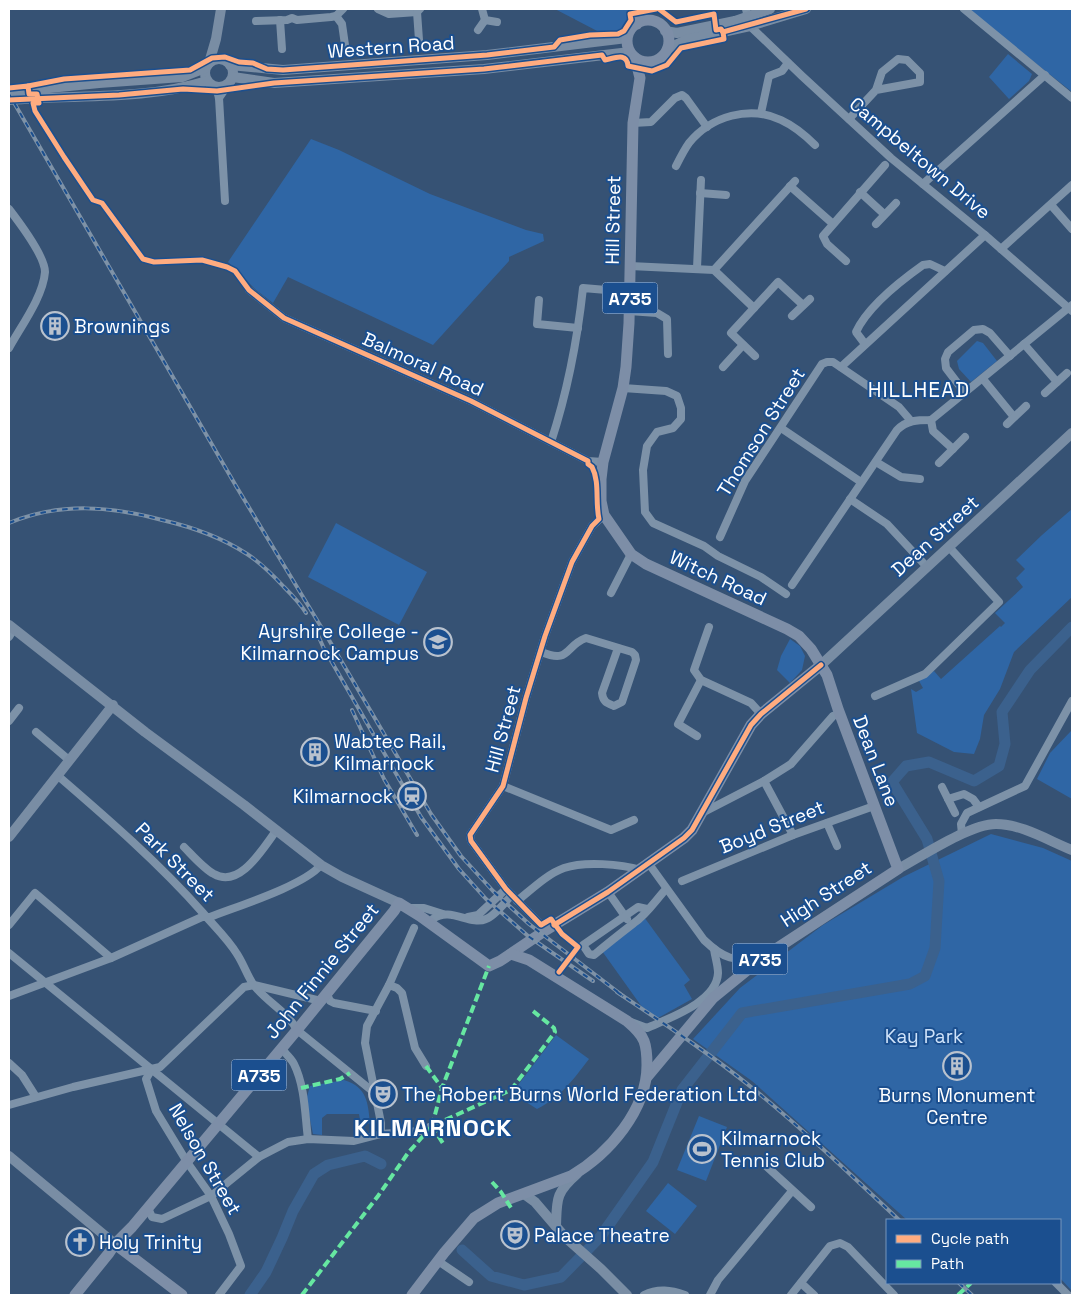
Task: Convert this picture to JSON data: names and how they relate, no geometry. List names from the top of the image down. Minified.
{"streets":{"main road":["Western Road","Hill Street","A735","Dean Street","Witch Road","Dean Lane","High Street","John Finnie Street"],"street":["Campbeltown Drive","Balmoral Road","Thomson Street","Boyd Street","Park Street","Nelson Street"]},"crossings":[["Western Road","Hill Street"],["Western Road","A735"],["Hill Street","A735"],["Hill Street","Balmoral Road"],["Hill Street","Witch Road"],["A735","High Street"],["Dean Street","Witch Road"],["Dean Street","Dean Lane"],["Witch Road","Dean Lane"],["Dean Lane","Boyd Street"],["Dean Lane","High Street"],["Park Street","John Finnie Street"],["John Finnie Street","Nelson Street"]],"districts":["HILLHEAD","KILMARNOCK"],"parks":["Kay Park"],"places":{"building":["Brownings","Wabtec Rail, Kilmarnock","Burns Monument Centre"],"school or university":["Ayrshire College - Kilmarnock Campus"],"station":["Kilmarnock"],"theatre":["The Robert Burns World Federation Ltd","Palace Theatre"],"sports":["Kilmarnock Tennis Club"],"church":["Holy Trinity"]},"legend":["Cycle path","Path"]}
